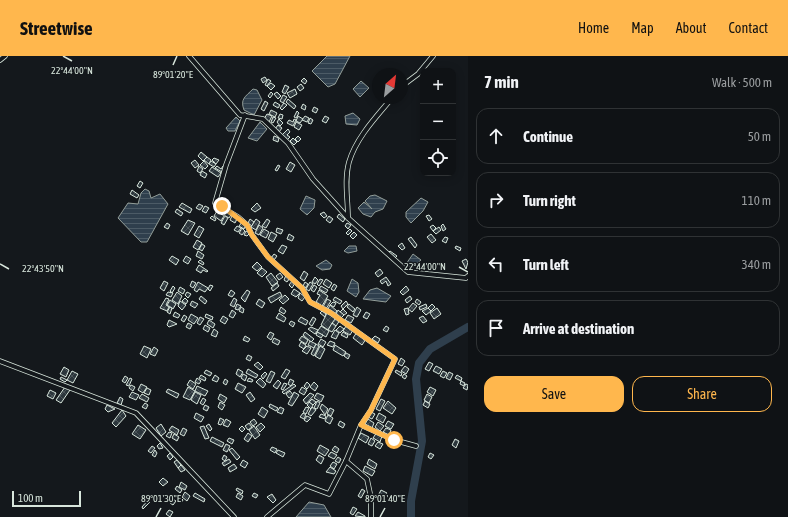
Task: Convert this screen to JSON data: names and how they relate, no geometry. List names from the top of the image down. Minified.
{"scale_bar":"100 m","north":"top right","page":{"header":"Streetwise","nav":["Home","Map","About","Contact"],"heading":["7 min","Walk · 500 m"],"map_buttons":["+","−"],"list":[["Continue","50 m"],["Turn right","110 m"],["Turn left","340 m"],"Arrive at destination"],"buttons":["Save","Share"],"scale":"100 m"},"coordinates":["22°44'00\"N","89°01'20\"E","22°43'50\"N","89°01'30\"E","89°01'40\"E"]}
